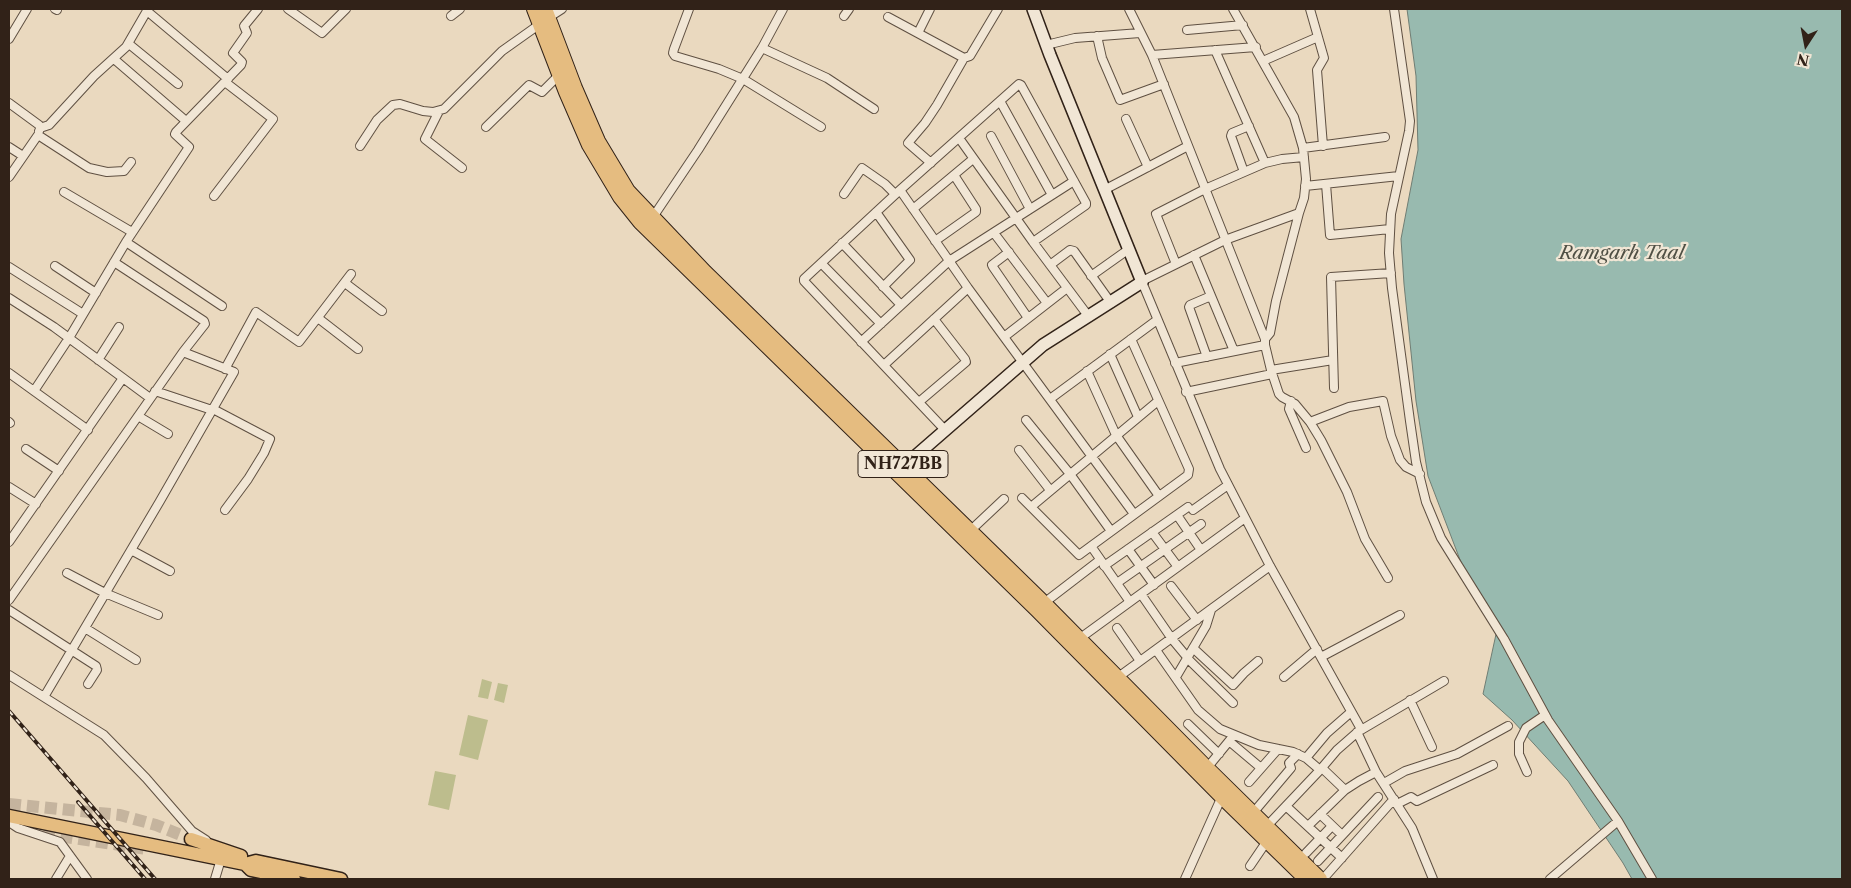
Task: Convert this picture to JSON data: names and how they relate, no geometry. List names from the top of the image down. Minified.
{"streets":{"highway":["NH727BB"]},"water":["Ramgarh Taal"],"north":"bottom"}
